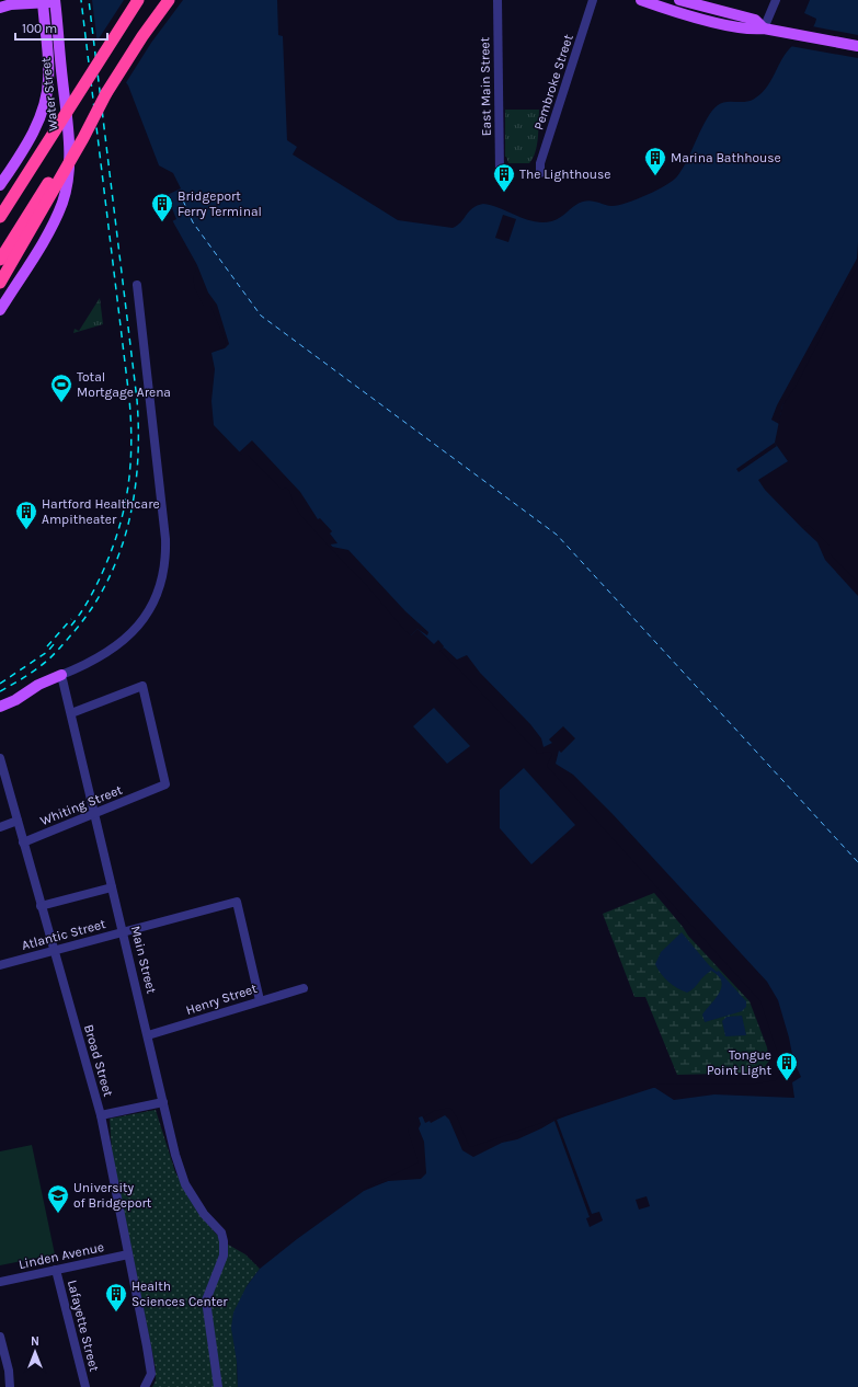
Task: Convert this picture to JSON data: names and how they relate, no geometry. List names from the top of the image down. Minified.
{"streets":{"main road":["Water Street"],"street":["Pembroke Street","East Main Street","Whiting Street","Atlantic Street","Main Street","Henry Street","Broad Street","Linden Avenue","Lafayette Street"]},"crossings":[["Whiting Street","Main Street"],["Whiting Street","Broad Street"],["Atlantic Street","Main Street"],["Atlantic Street","Henry Street"],["Atlantic Street","Broad Street"],["Main Street","Henry Street"],["Broad Street","Linden Avenue"],["Linden Avenue","Lafayette Street"]],"places":{"building":["Marina Bathhouse","The Lighthouse","Bridgeport Ferry Terminal","Hartford Healthcare Ampitheater","Tongue Point Light","Health Sciences Center"],"sports":["Total Mortgage Arena"],"school or university":["University of Bridgeport"]},"scale_bar":"100 m","north":"top"}
